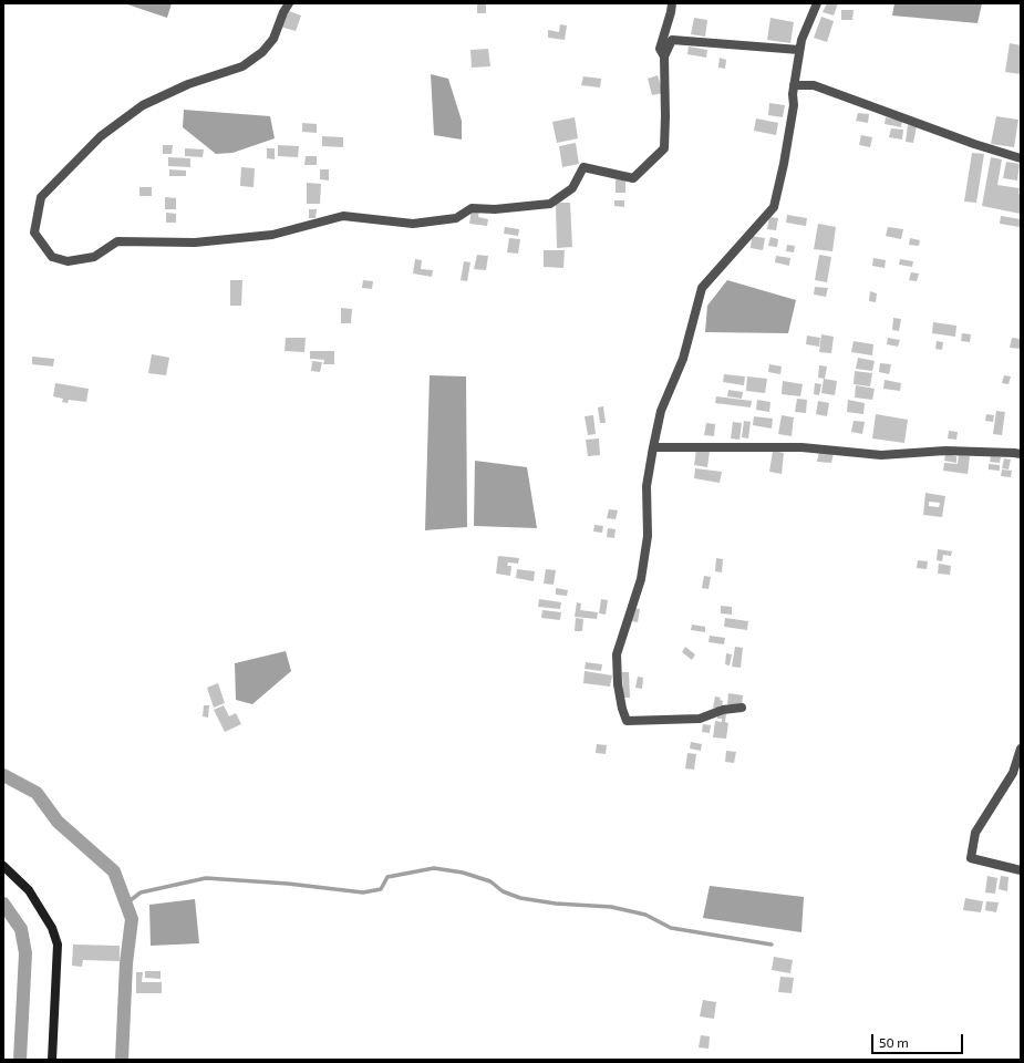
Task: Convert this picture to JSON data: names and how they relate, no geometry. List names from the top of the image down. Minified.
{"scale_bar":"50 m"}
